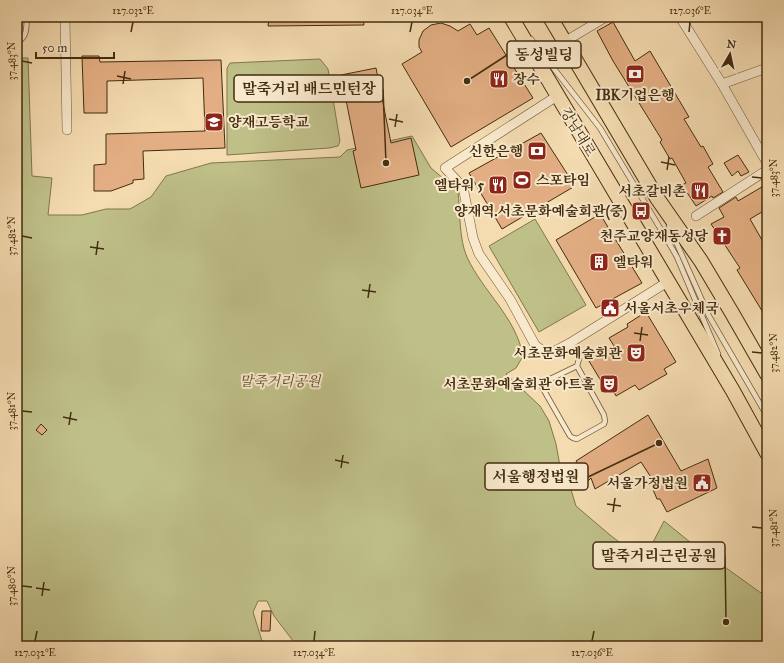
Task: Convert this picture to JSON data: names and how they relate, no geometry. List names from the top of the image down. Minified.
{"streets":{"main road":["강남대로"]},"parks":["말죽거리공원"],"places":{"bank":["IBK기업은행","신한은행"],"restaurant":["장수","엘타워 5","서초갈비촌"],"other":["동성빌딩","말죽거리 배드민턴장","서울행정법원","말죽거리근린공원"],"school or university":["양재고등학교"],"sports":["스포타임"],"bus stop":["양재역.서초문화예술회관(중)"],"church":["천주교양재동성당"],"building":["엘타워"],"public building":["서울서초우체국","서울가정법원"],"theatre":["서초문화예술회관","서초문화예술회관 아트홀"]},"scale_bar":"50 m","north":"top","coordinates":["127.032°E","127.034°E","127.036°E","37.483°N","37.482°N","37.481°N","37.480°N"]}
